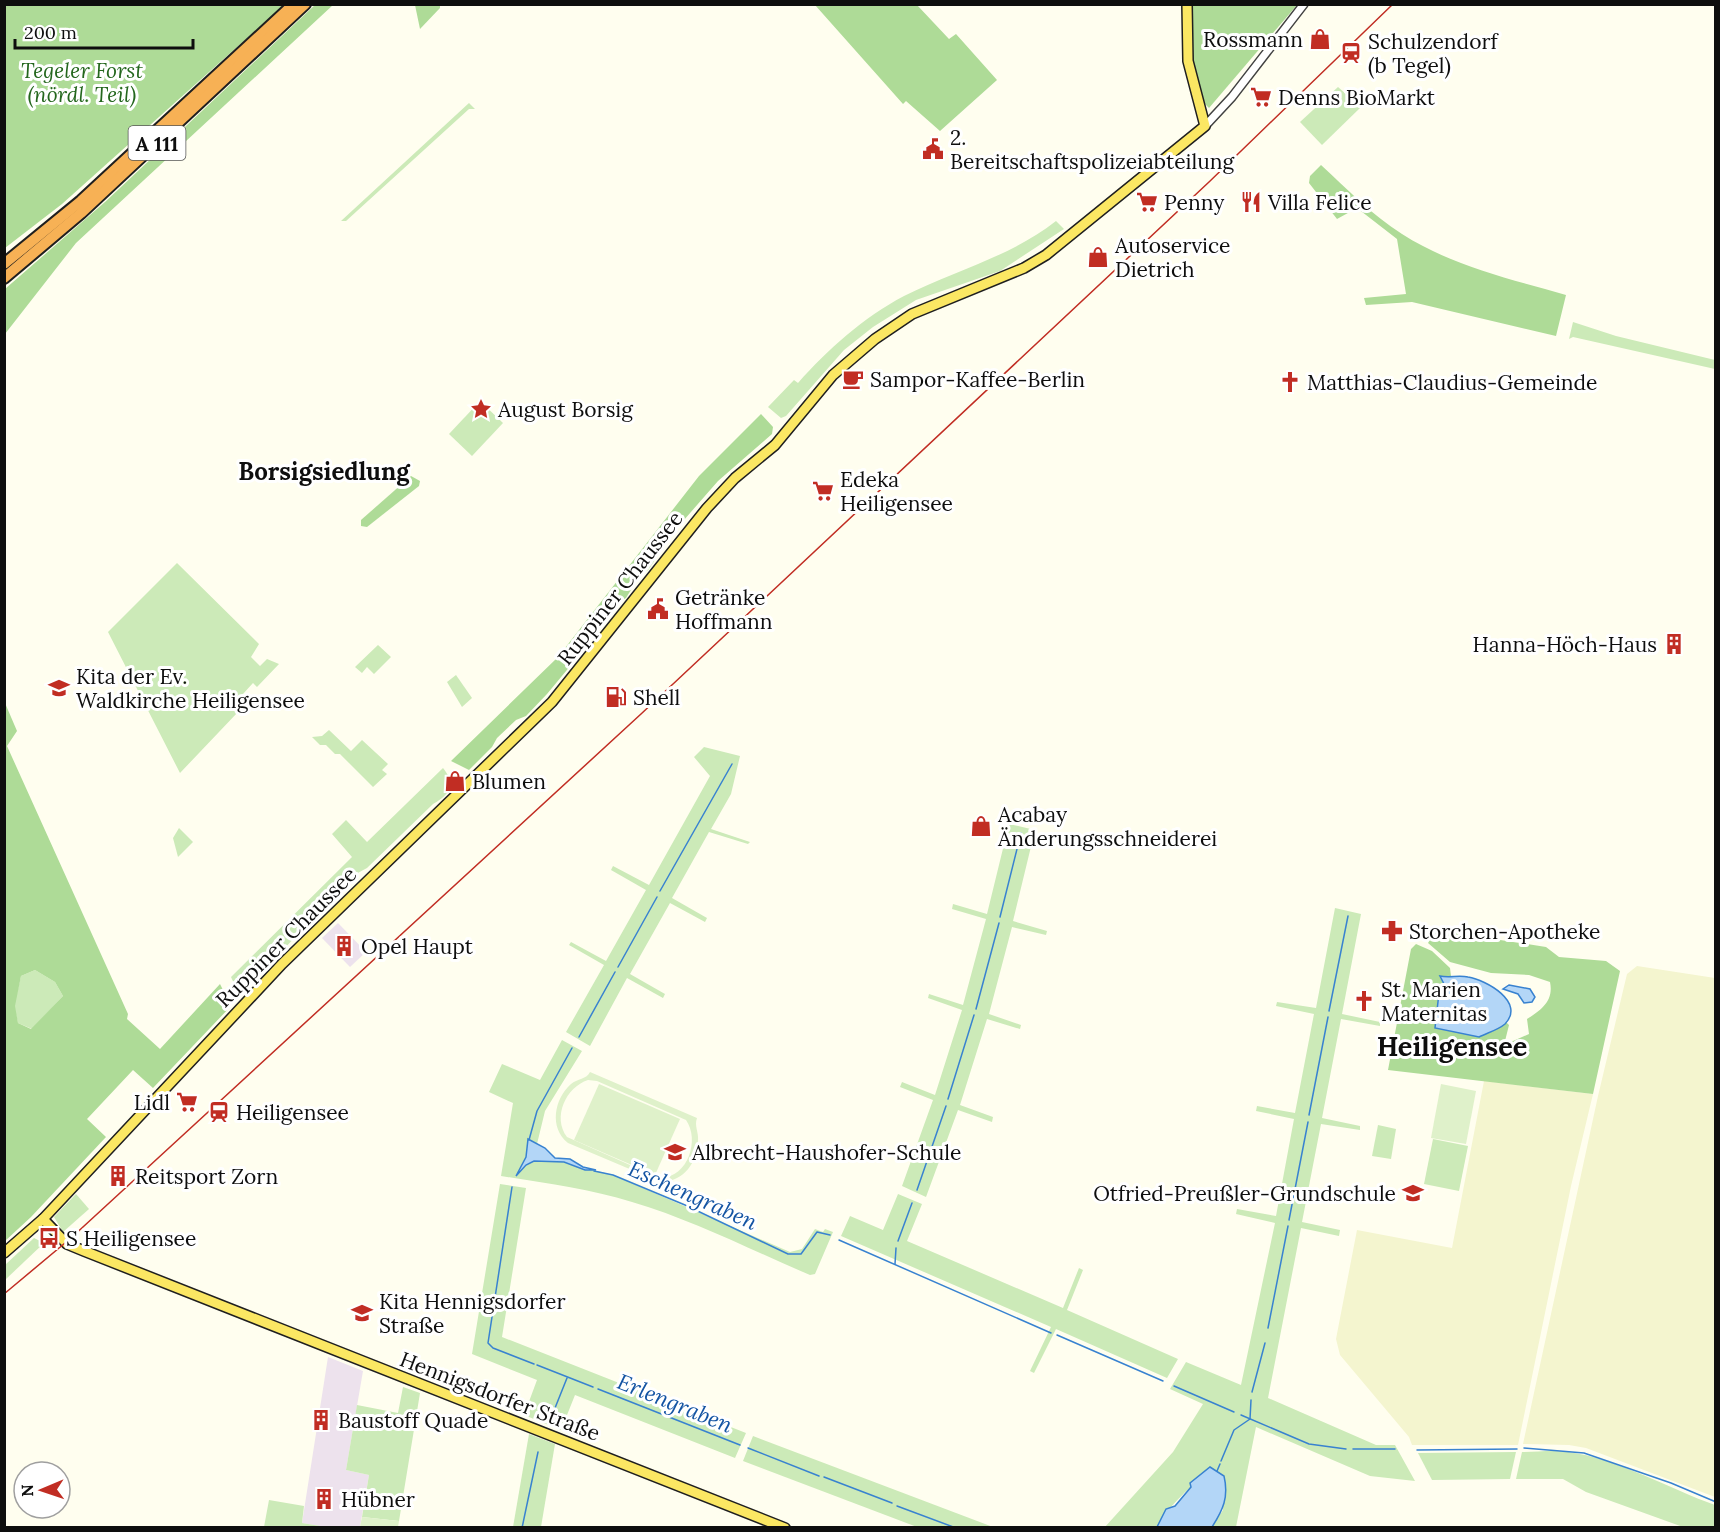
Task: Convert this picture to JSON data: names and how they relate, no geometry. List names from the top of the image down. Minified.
{"streets":{"highway":["A 111"],"main road":["Ruppiner Chaussee","Hennigsdorfer Straße"]},"crossings":[["Ruppiner Chaussee","Hennigsdorfer Straße"]],"districts":["Borsigsiedlung","Heiligensee"],"water":["Eschengraben","Erlengraben"],"parks":["Tegeler Forst (nördl. Teil)"],"places":{"shop":["Rossmann","Autoservice Dietrich","Blumen","Acabay Änderungsschneiderei"],"station":["Schulzendorf (b Tegel)","Heiligensee"],"supermarket":["Denns BioMarkt","Penny","Edeka Heiligensee","Lidl"],"public building":["2. Bereitschaftspolizeiabteilung","Getränke Hoffmann"],"restaurant":["Villa Felice"],"cafe":["Sampor-Kaffee-Berlin"],"church":["Matthias-Claudius-Gemeinde","St. Marien Maternitas"],"place":["August Borsig"],"building":["Hanna-Höch-Haus","Opel Haupt","Reitsport Zorn","Baustoff Quade","Hübner"],"school or university":["Kita der Ev. Waldkirche Heiligensee","Albrecht-Haushofer-Schule","Otfried-Preußler-Grundschule","Kita Hennigsdorfer Straße"],"fuel station":["Shell"],"pharmacy":["Storchen-Apotheke"],"bus stop":["S Heiligensee"]},"scale_bar":"200 m","north":"left"}
